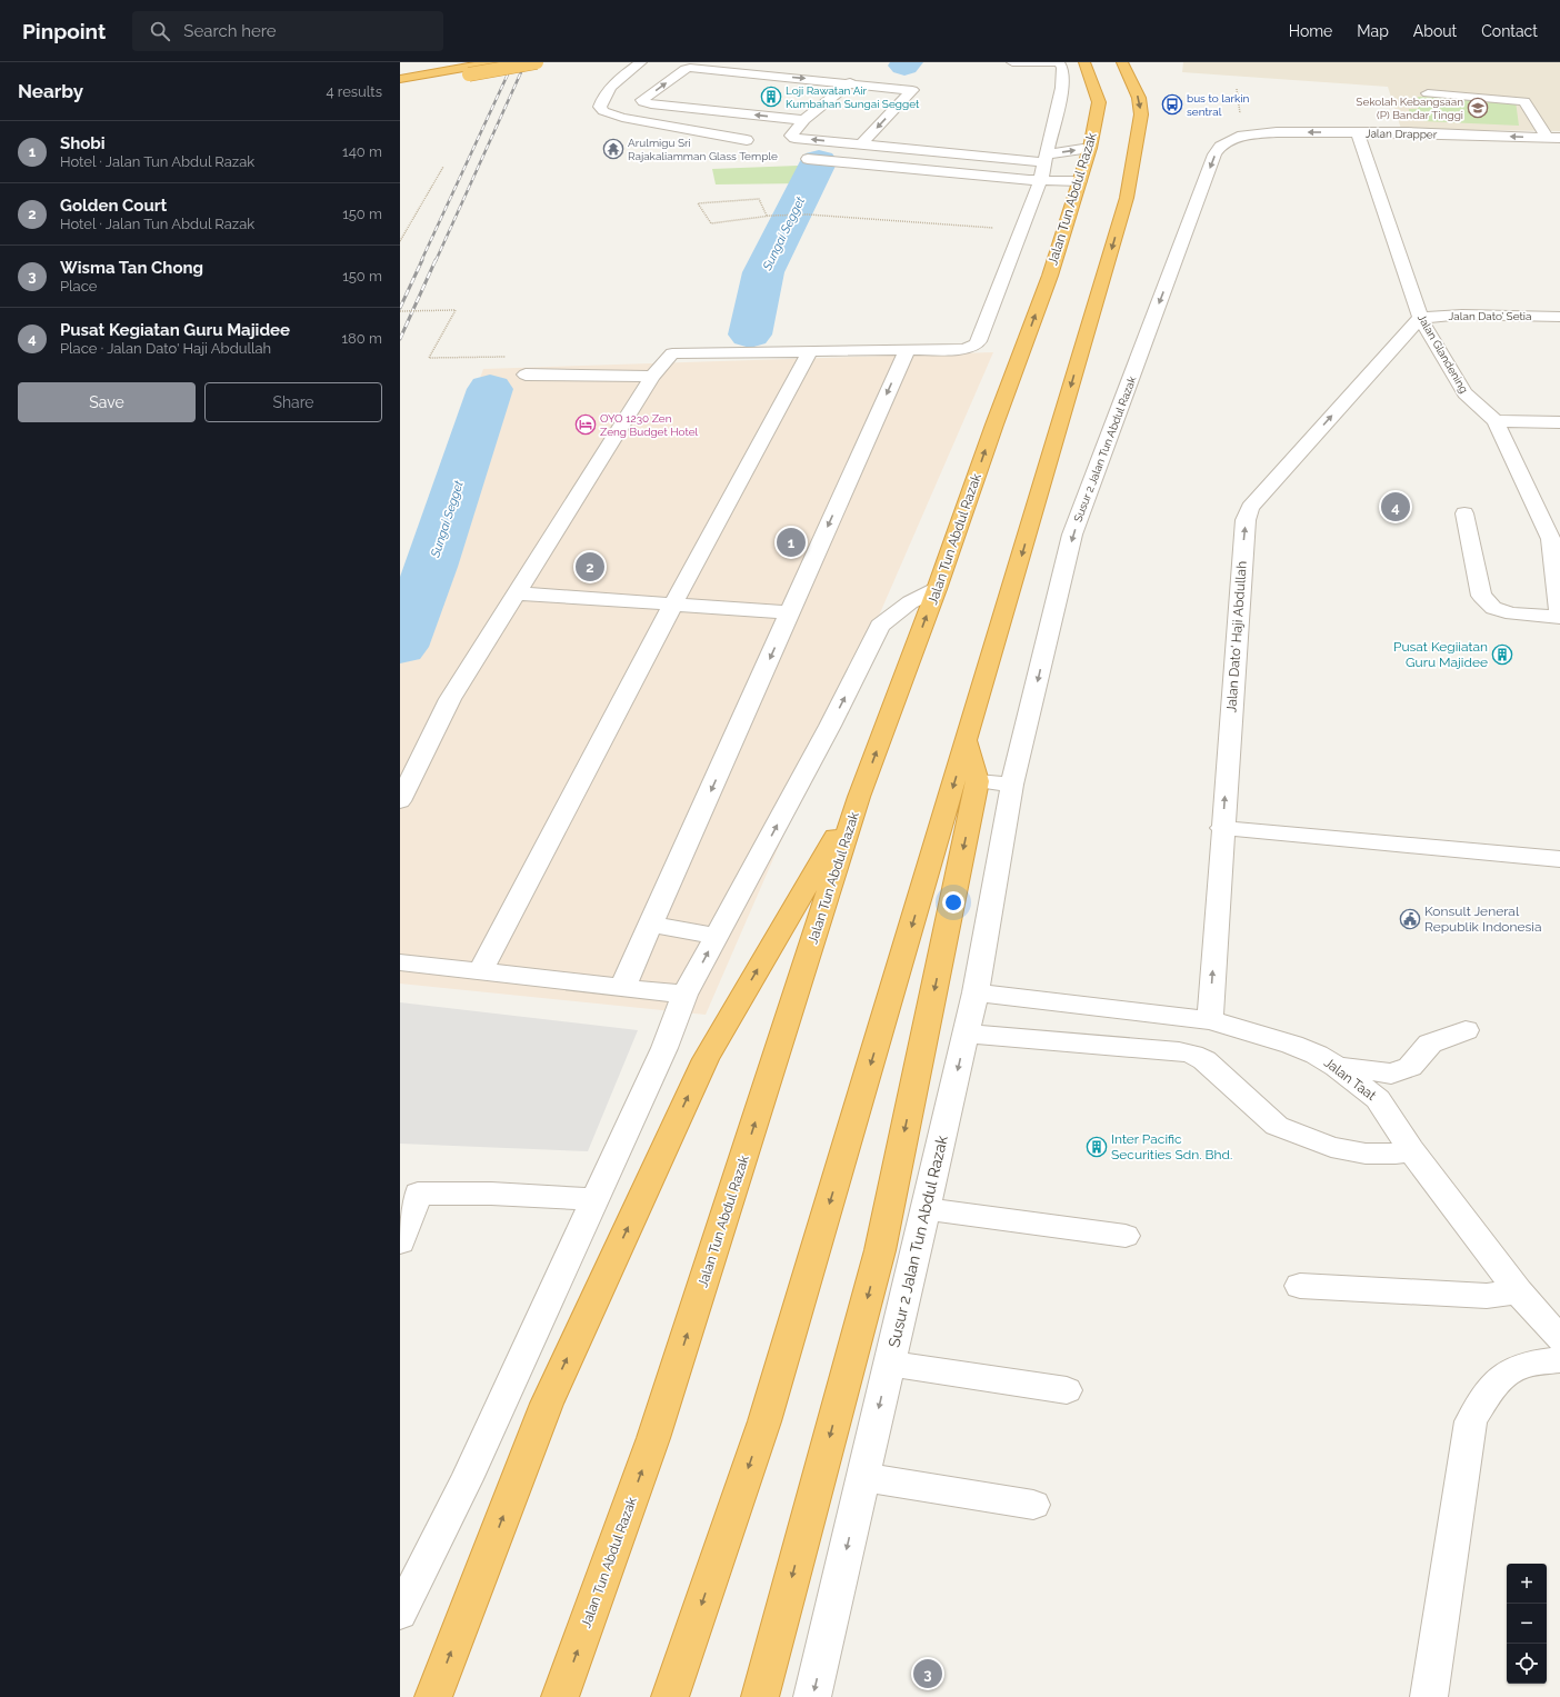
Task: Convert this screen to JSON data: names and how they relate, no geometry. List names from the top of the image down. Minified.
{"streets":{"highway":["Jalan Tun Abdul Razak"],"street":["Jalan Drapper","Jalan Dato’ Setia","Jalan Glandening","Susur 2 Jalan Tun Abdul Razak","Jalan Dato' Haji Abdullah","Jalan Taat"]},"crossings":[["Jalan Drapper","Jalan Glandening"],["Jalan Drapper","Susur 2 Jalan Tun Abdul Razak"],["Jalan Dato’ Setia","Jalan Glandening"],["Jalan Dato’ Setia","Jalan Dato' Haji Abdullah"],["Jalan Glandening","Jalan Dato' Haji Abdullah"],["Susur 2 Jalan Tun Abdul Razak","Jalan Taat"],["Jalan Dato' Haji Abdullah","Jalan Taat"]],"one_way":["Jalan Drapper","Susur 2 Jalan Tun Abdul Razak","Jalan Dato' Haji Abdullah"],"water":["Sungai Segget"],"places":{"building":["Loji Rawatan Air Kumbahan Sungai Segget","Pusat Kegiiatan Guru Majidee","Inter Pacific Securities Sdn. Bhd."],"bus stop":["bus to larkin sentral"],"school or university":["Sekolah Kebangsaan (P) Bandar Tinggi"],"temple":["Arulmigu Sri Rajakaliamman Glass Temple"],"hotel":["OYO 1230 Zen Zeng Budget Hotel"],"public building":["Konsult Jeneral Republik Indonesia"]},"page":{"header":"Pinpoint","search":"Search here","nav":["Home","Map","About","Contact"],"heading":["Nearby","4 results"],"list":[{"mark":"1","name":"Shobi","note":"Hotel · Jalan Tun Abdul Razak","value":"140 m"},{"mark":"2","name":"Golden Court","note":"Hotel · Jalan Tun Abdul Razak","value":"150 m"},{"mark":"3","name":"Wisma Tan Chong","note":"Place","value":"150 m"},{"mark":"4","name":"Pusat Kegiatan Guru Majidee","note":"Place · Jalan Dato' Haji Abdullah","value":"180 m"}],"buttons":["Save","Share"],"pins":["4","1","2","3"],"map_buttons":["+","−"]}}
